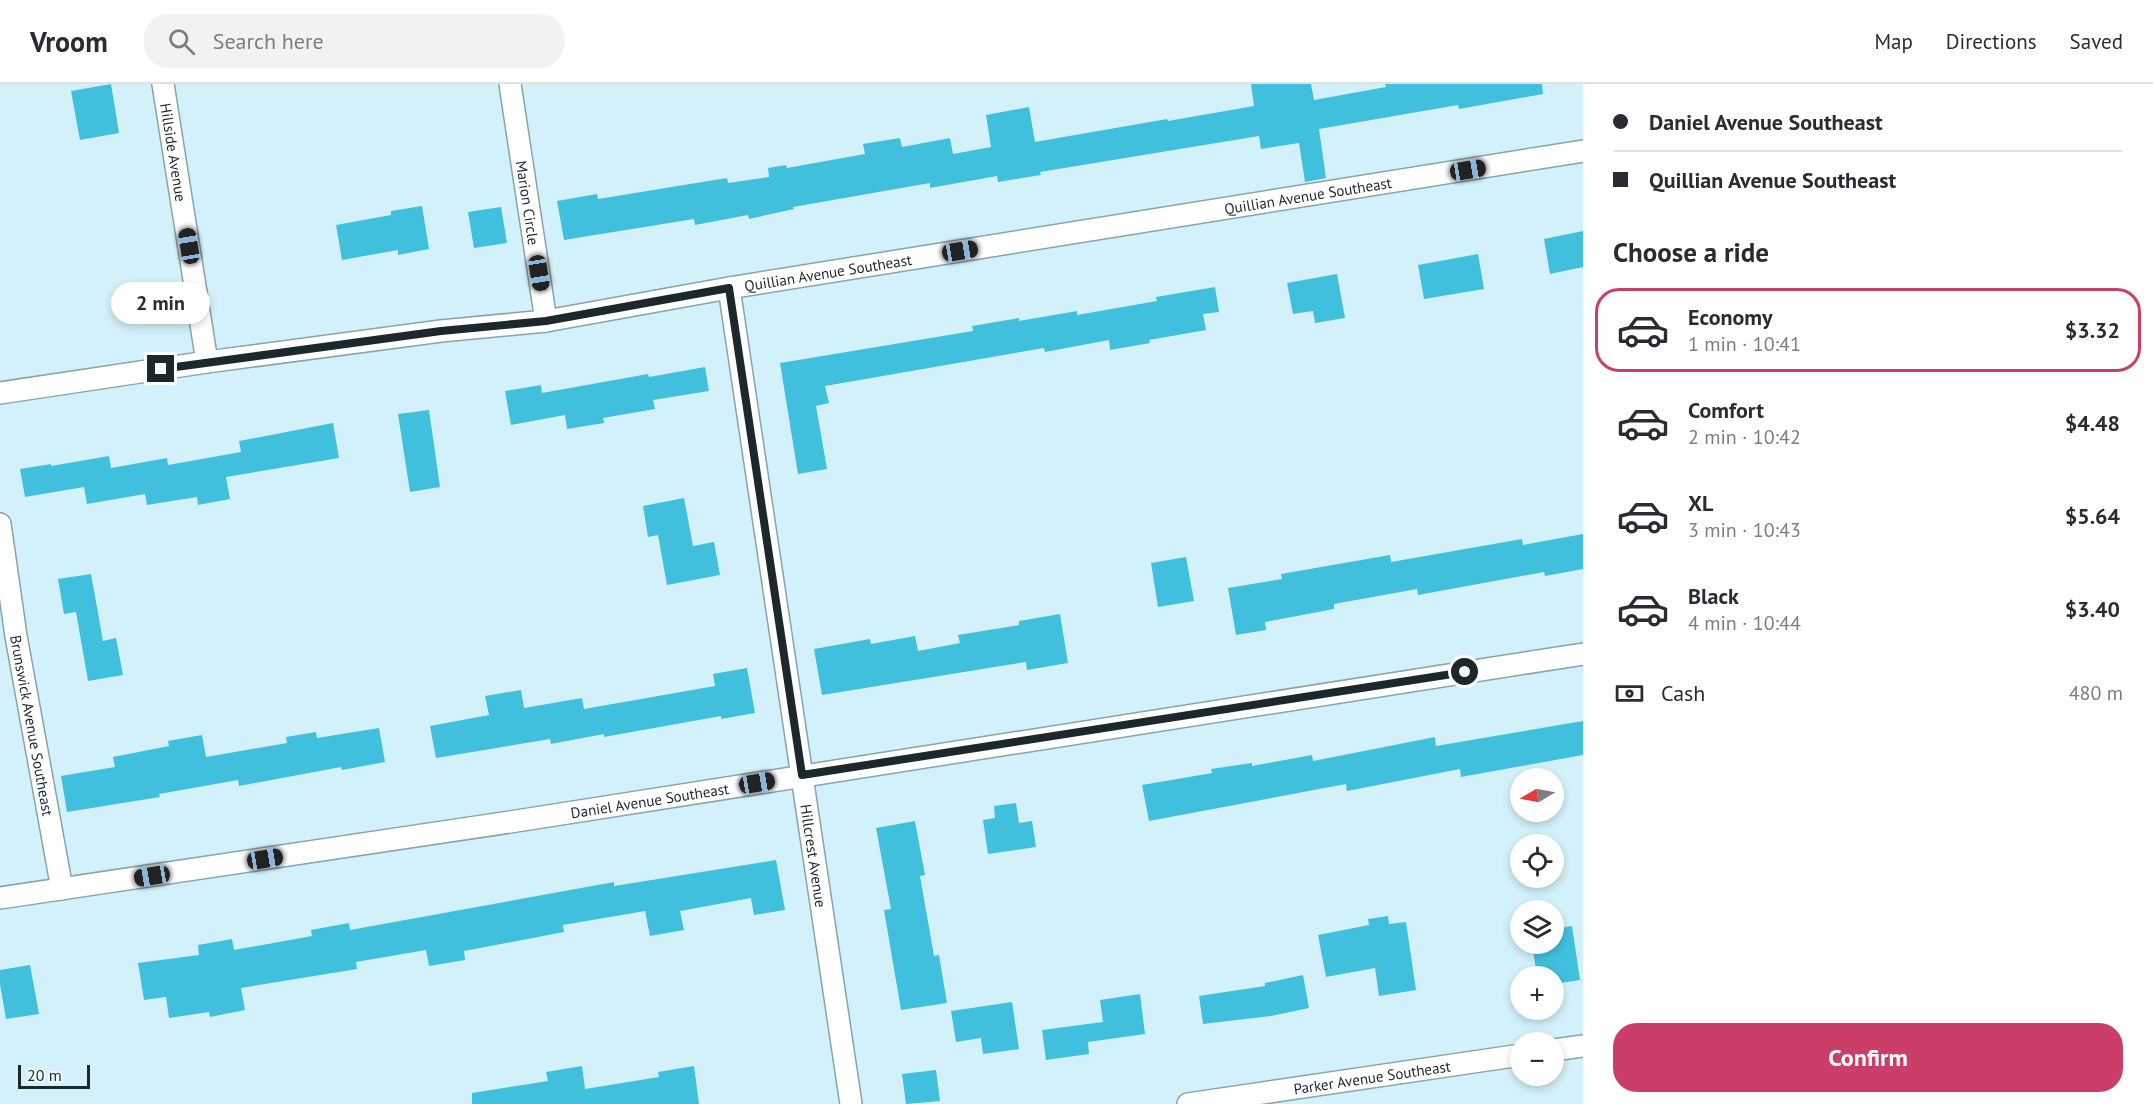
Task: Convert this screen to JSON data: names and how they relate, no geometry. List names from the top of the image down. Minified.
{"streets":{"street":["Hillside Avenue","Quillian Avenue Southeast","Marion Circle","Brunswick Avenue Southeast","Daniel Avenue Southeast","Hillcrest Avenue","Parker Avenue Southeast"]},"crossings":[["Hillside Avenue","Quillian Avenue Southeast"],["Quillian Avenue Southeast","Marion Circle"],["Quillian Avenue Southeast","Hillcrest Avenue"],["Brunswick Avenue Southeast","Daniel Avenue Southeast"],["Daniel Avenue Southeast","Hillcrest Avenue"]],"scale_bar":"20 m","north":"left","page":{"header":"Vroom","search":"Search here","nav":["Map","Directions","Saved"],"banner":["Daniel Avenue Southeast","Quillian Avenue Southeast"],"heading":"Choose a ride","bubble":"2 min","list":[{"name":"Economy","note":"1 min · 10:41","value":"$3.32"},{"name":"Comfort","note":"2 min · 10:42","value":"$4.48"},{"name":"XL","note":"3 min · 10:43","value":"$5.64"},{"name":"Black","note":"4 min · 10:44","value":"$3.40"}],"pay":["Cash","480 m"],"map_buttons":["+","−"],"buttons":"Confirm","scale":"20 m"}}
